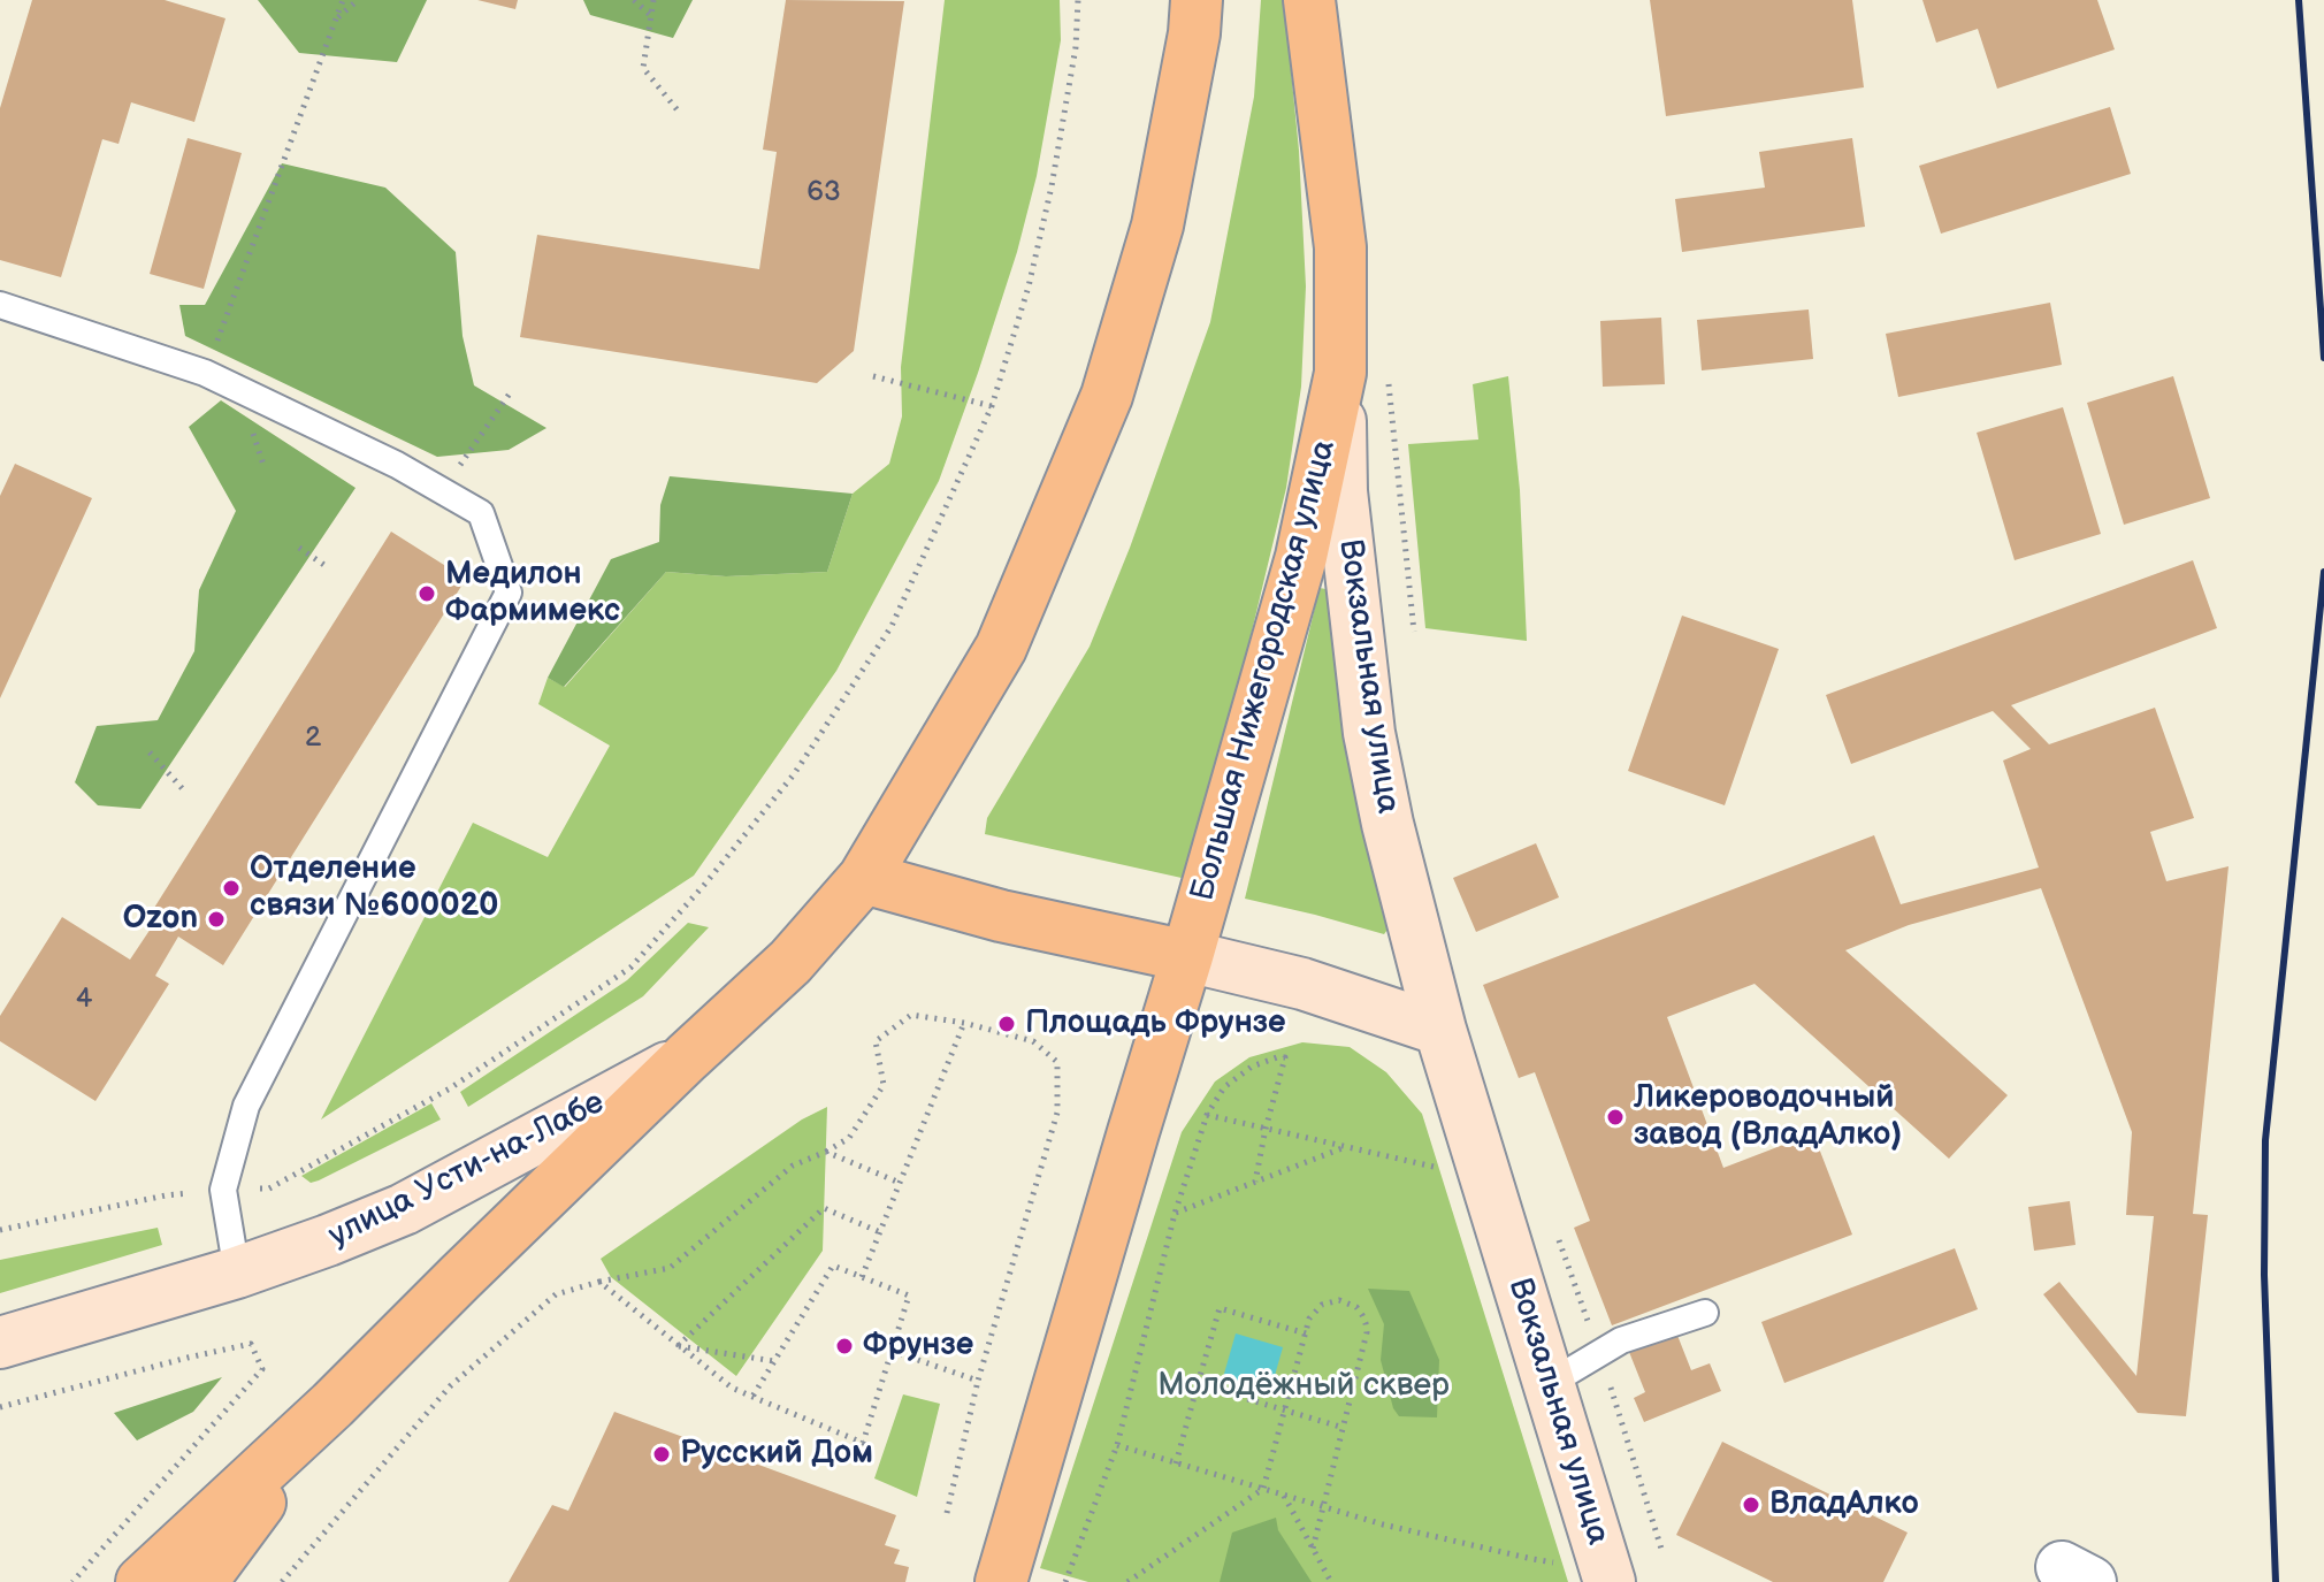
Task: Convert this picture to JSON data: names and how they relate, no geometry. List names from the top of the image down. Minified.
{"streets":{"main road":["Большая Нижегородская улица","Вокзальная улица","улица Усти-на-Лабе"]},"crossings":[["Большая Нижегородская улица","Вокзальная улица"]],"parks":["Молодёжный сквер"],"places":["Медилон Фармимекс","Отделение связи №600020","Ozon","Площадь Фрунзе","Ликероводочный завод (ВладАлко)","Фрунзе","Русский Дом","ВладАлко"],"house_numbers":["63","2","4"]}
